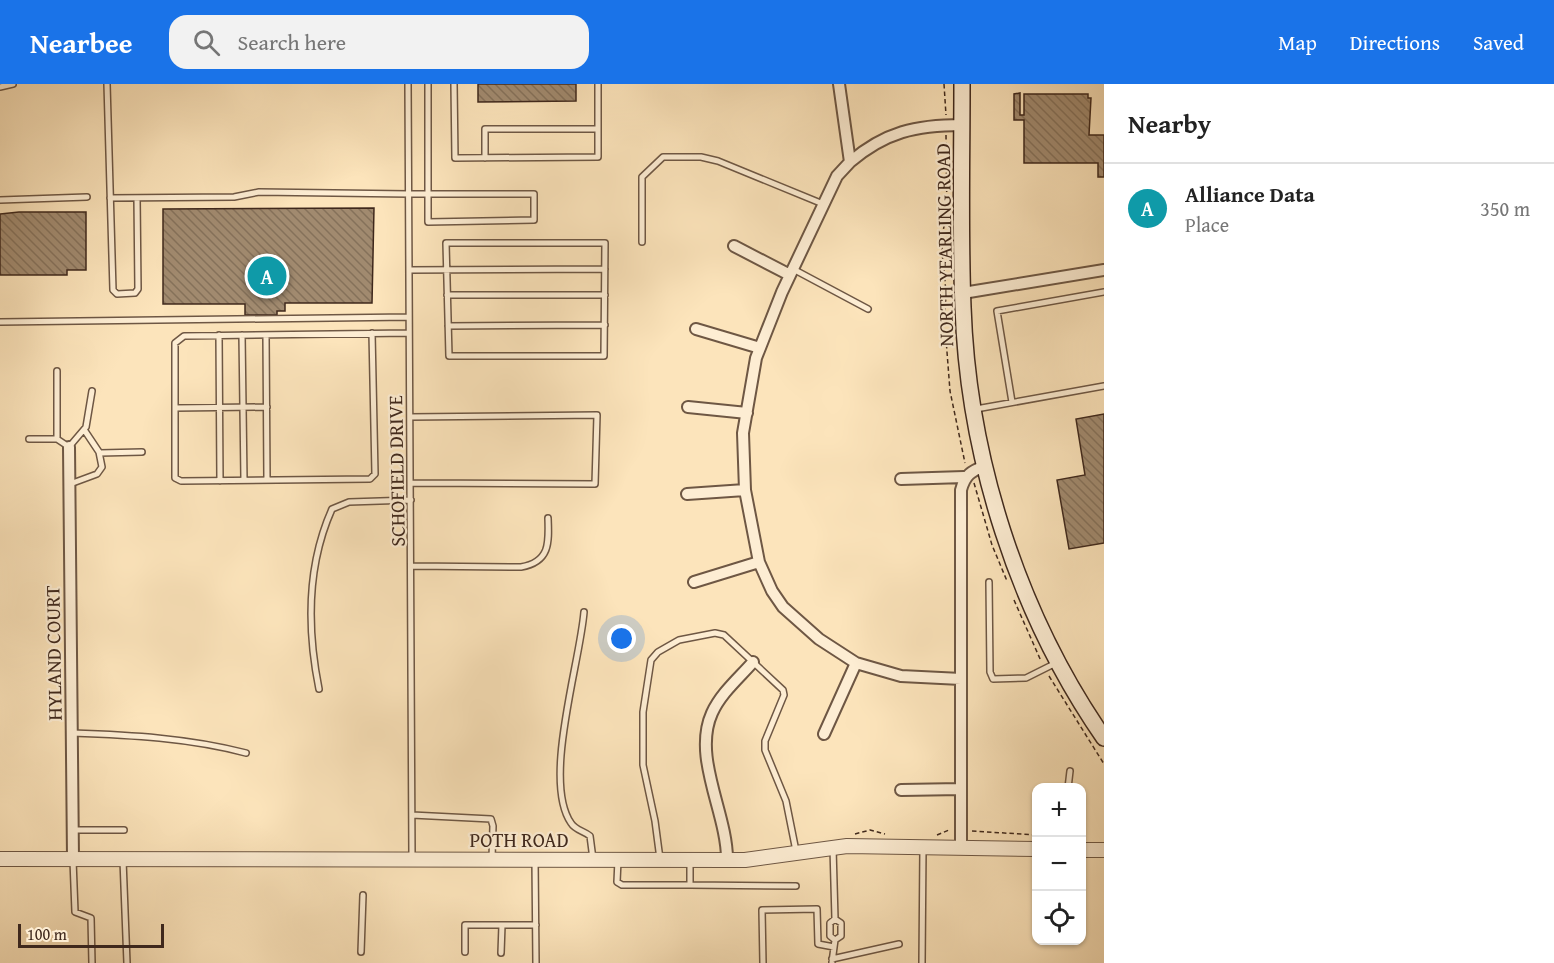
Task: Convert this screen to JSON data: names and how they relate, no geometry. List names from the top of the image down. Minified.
{"streets":{"main road":["NORTH YEARLING ROAD"],"street":["HYLAND COURT","POTH ROAD"],"lane":["SCHOFIELD DRIVE"]},"crossings":[["SCHOFIELD DRIVE","POTH ROAD"],["HYLAND COURT","POTH ROAD"]],"scale_bar":"100 m","page":{"header":"Nearbee","search":"Search here","nav":["Map","Directions","Saved"],"heading":"Nearby","list":[{"mark":"A","name":"Alliance Data","note":"Place","value":"350 m"}],"pins":"A","map_buttons":["+","−"],"scale":"100 m"}}
